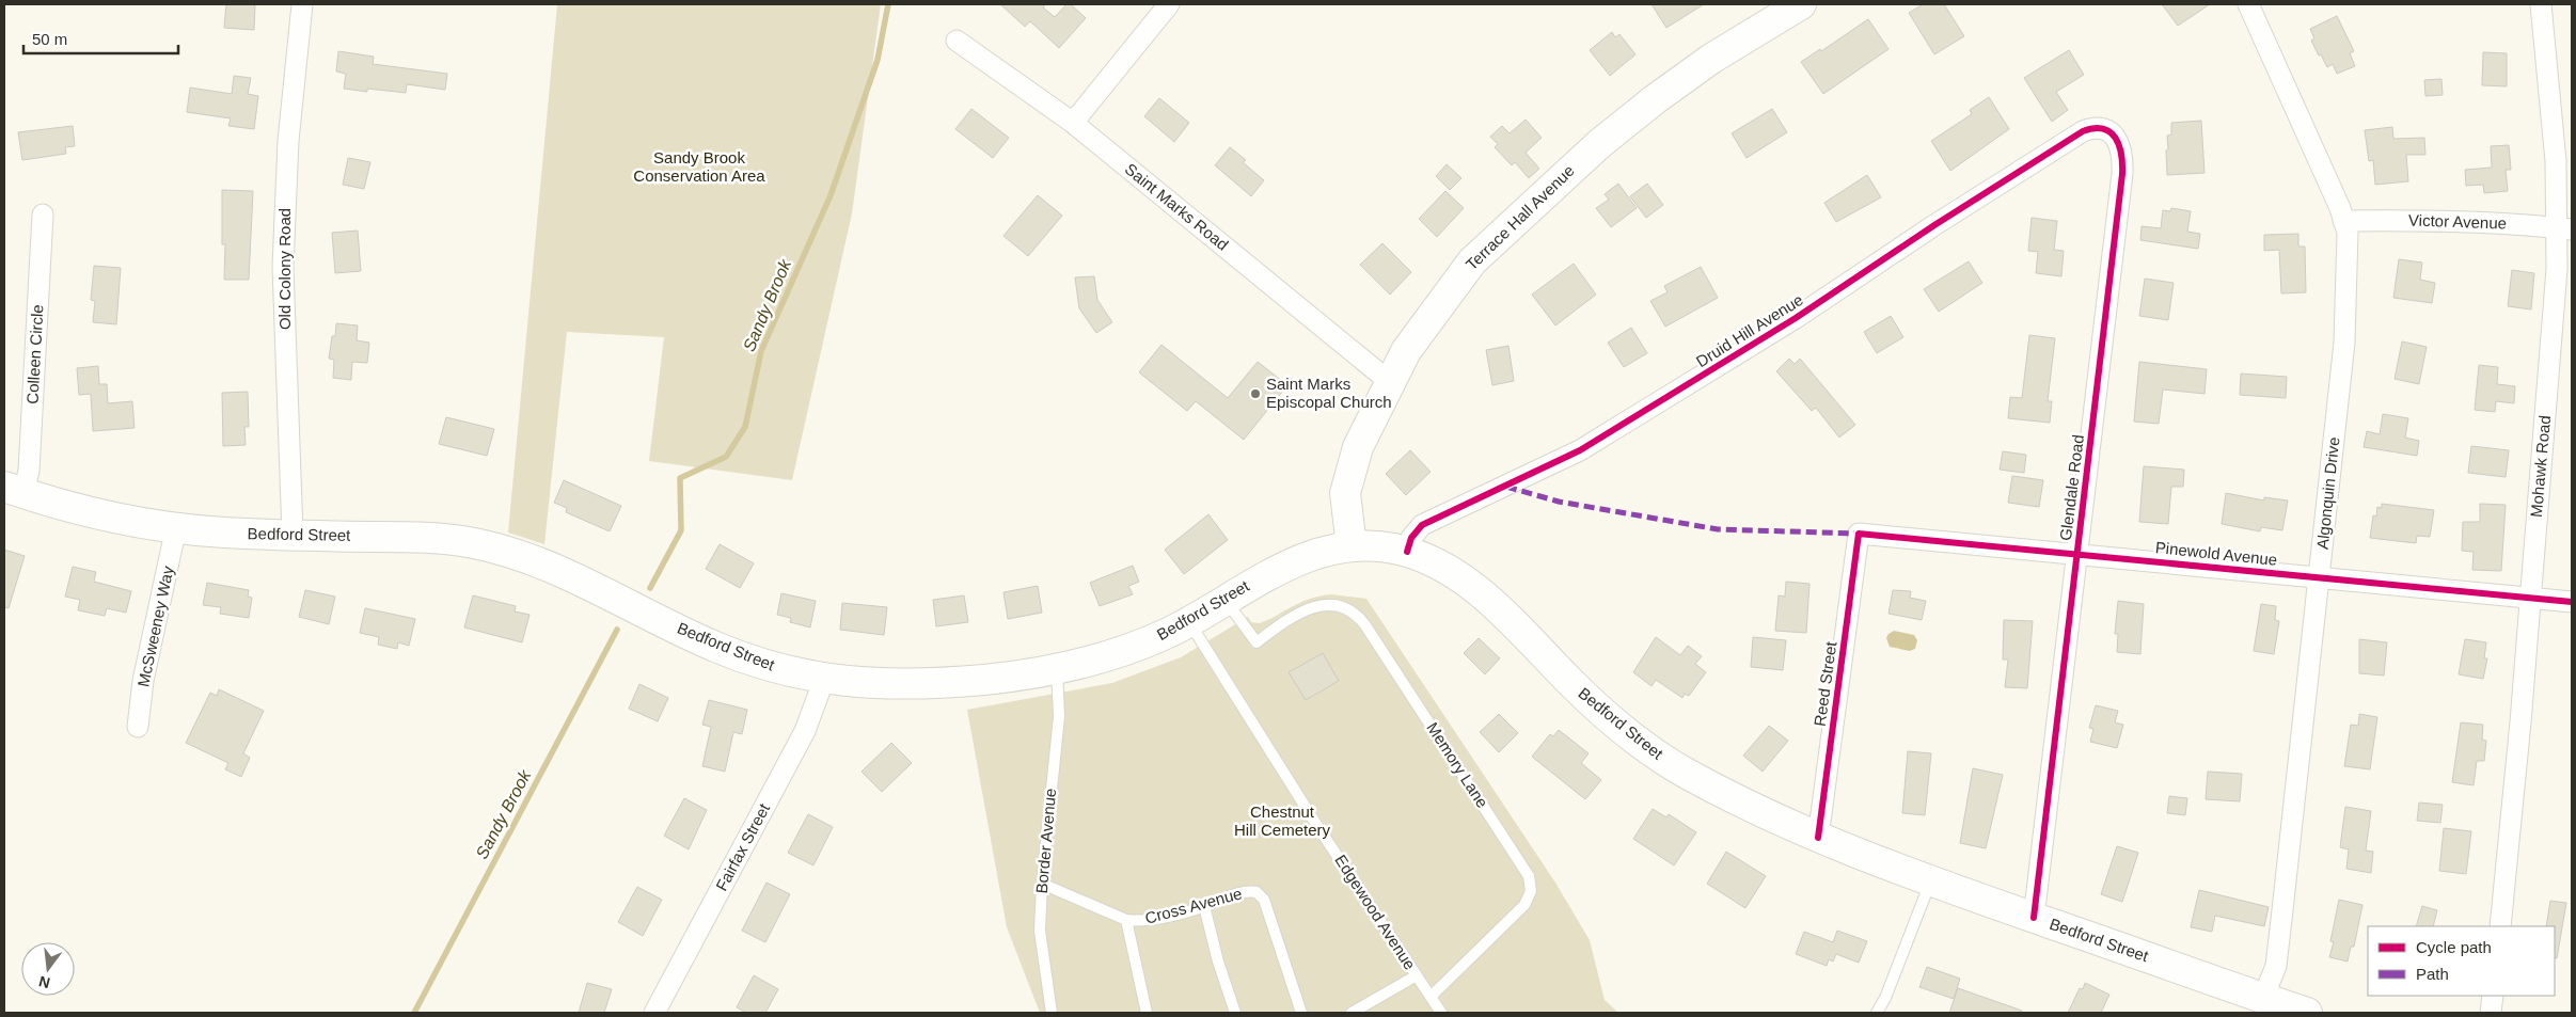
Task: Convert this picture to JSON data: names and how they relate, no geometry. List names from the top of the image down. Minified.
{"streets":{"main road":["Terrace Hall Avenue","Bedford Street"],"street":["Saint Marks Road","Victor Avenue","Old Colony Road","Druid Hill Avenue","Colleen Circle","Mohawk Road","Glendale Road","Algonquin Drive","Pinewold Avenue","McSweeney Way","Reed Street","Fairfax Street"],"lane":["Memory Lane","Border Avenue","Cross Avenue","Edgewood Avenue"]},"crossings":[["Saint Marks Road","Terrace Hall Avenue"],["Terrace Hall Avenue","Bedford Street"],["Victor Avenue","Mohawk Road"],["Victor Avenue","Algonquin Drive"],["Old Colony Road","Bedford Street"],["Druid Hill Avenue","Glendale Road"],["Druid Hill Avenue","Bedford Street"],["Colleen Circle","Bedford Street"],["Mohawk Road","Pinewold Avenue"],["Glendale Road","Bedford Street"],["Glendale Road","Pinewold Avenue"],["Algonquin Drive","Bedford Street"],["Algonquin Drive","Pinewold Avenue"],["Bedford Street","McSweeney Way"],["Bedford Street","Reed Street"],["Bedford Street","Memory Lane"],["Bedford Street","Border Avenue"],["Bedford Street","Fairfax Street"],["Bedford Street","Edgewood Avenue"],["Pinewold Avenue","Reed Street"],["Memory Lane","Edgewood Avenue"],["Border Avenue","Cross Avenue"]],"water":["Sandy Brook"],"parks":["Sandy Brook Conservation Area","Chestnut Hill Cemetery"],"places":["Saint Marks Episcopal Church"],"legend":["Cycle path","Path"],"scale_bar":"50 m","north":"bottom"}
